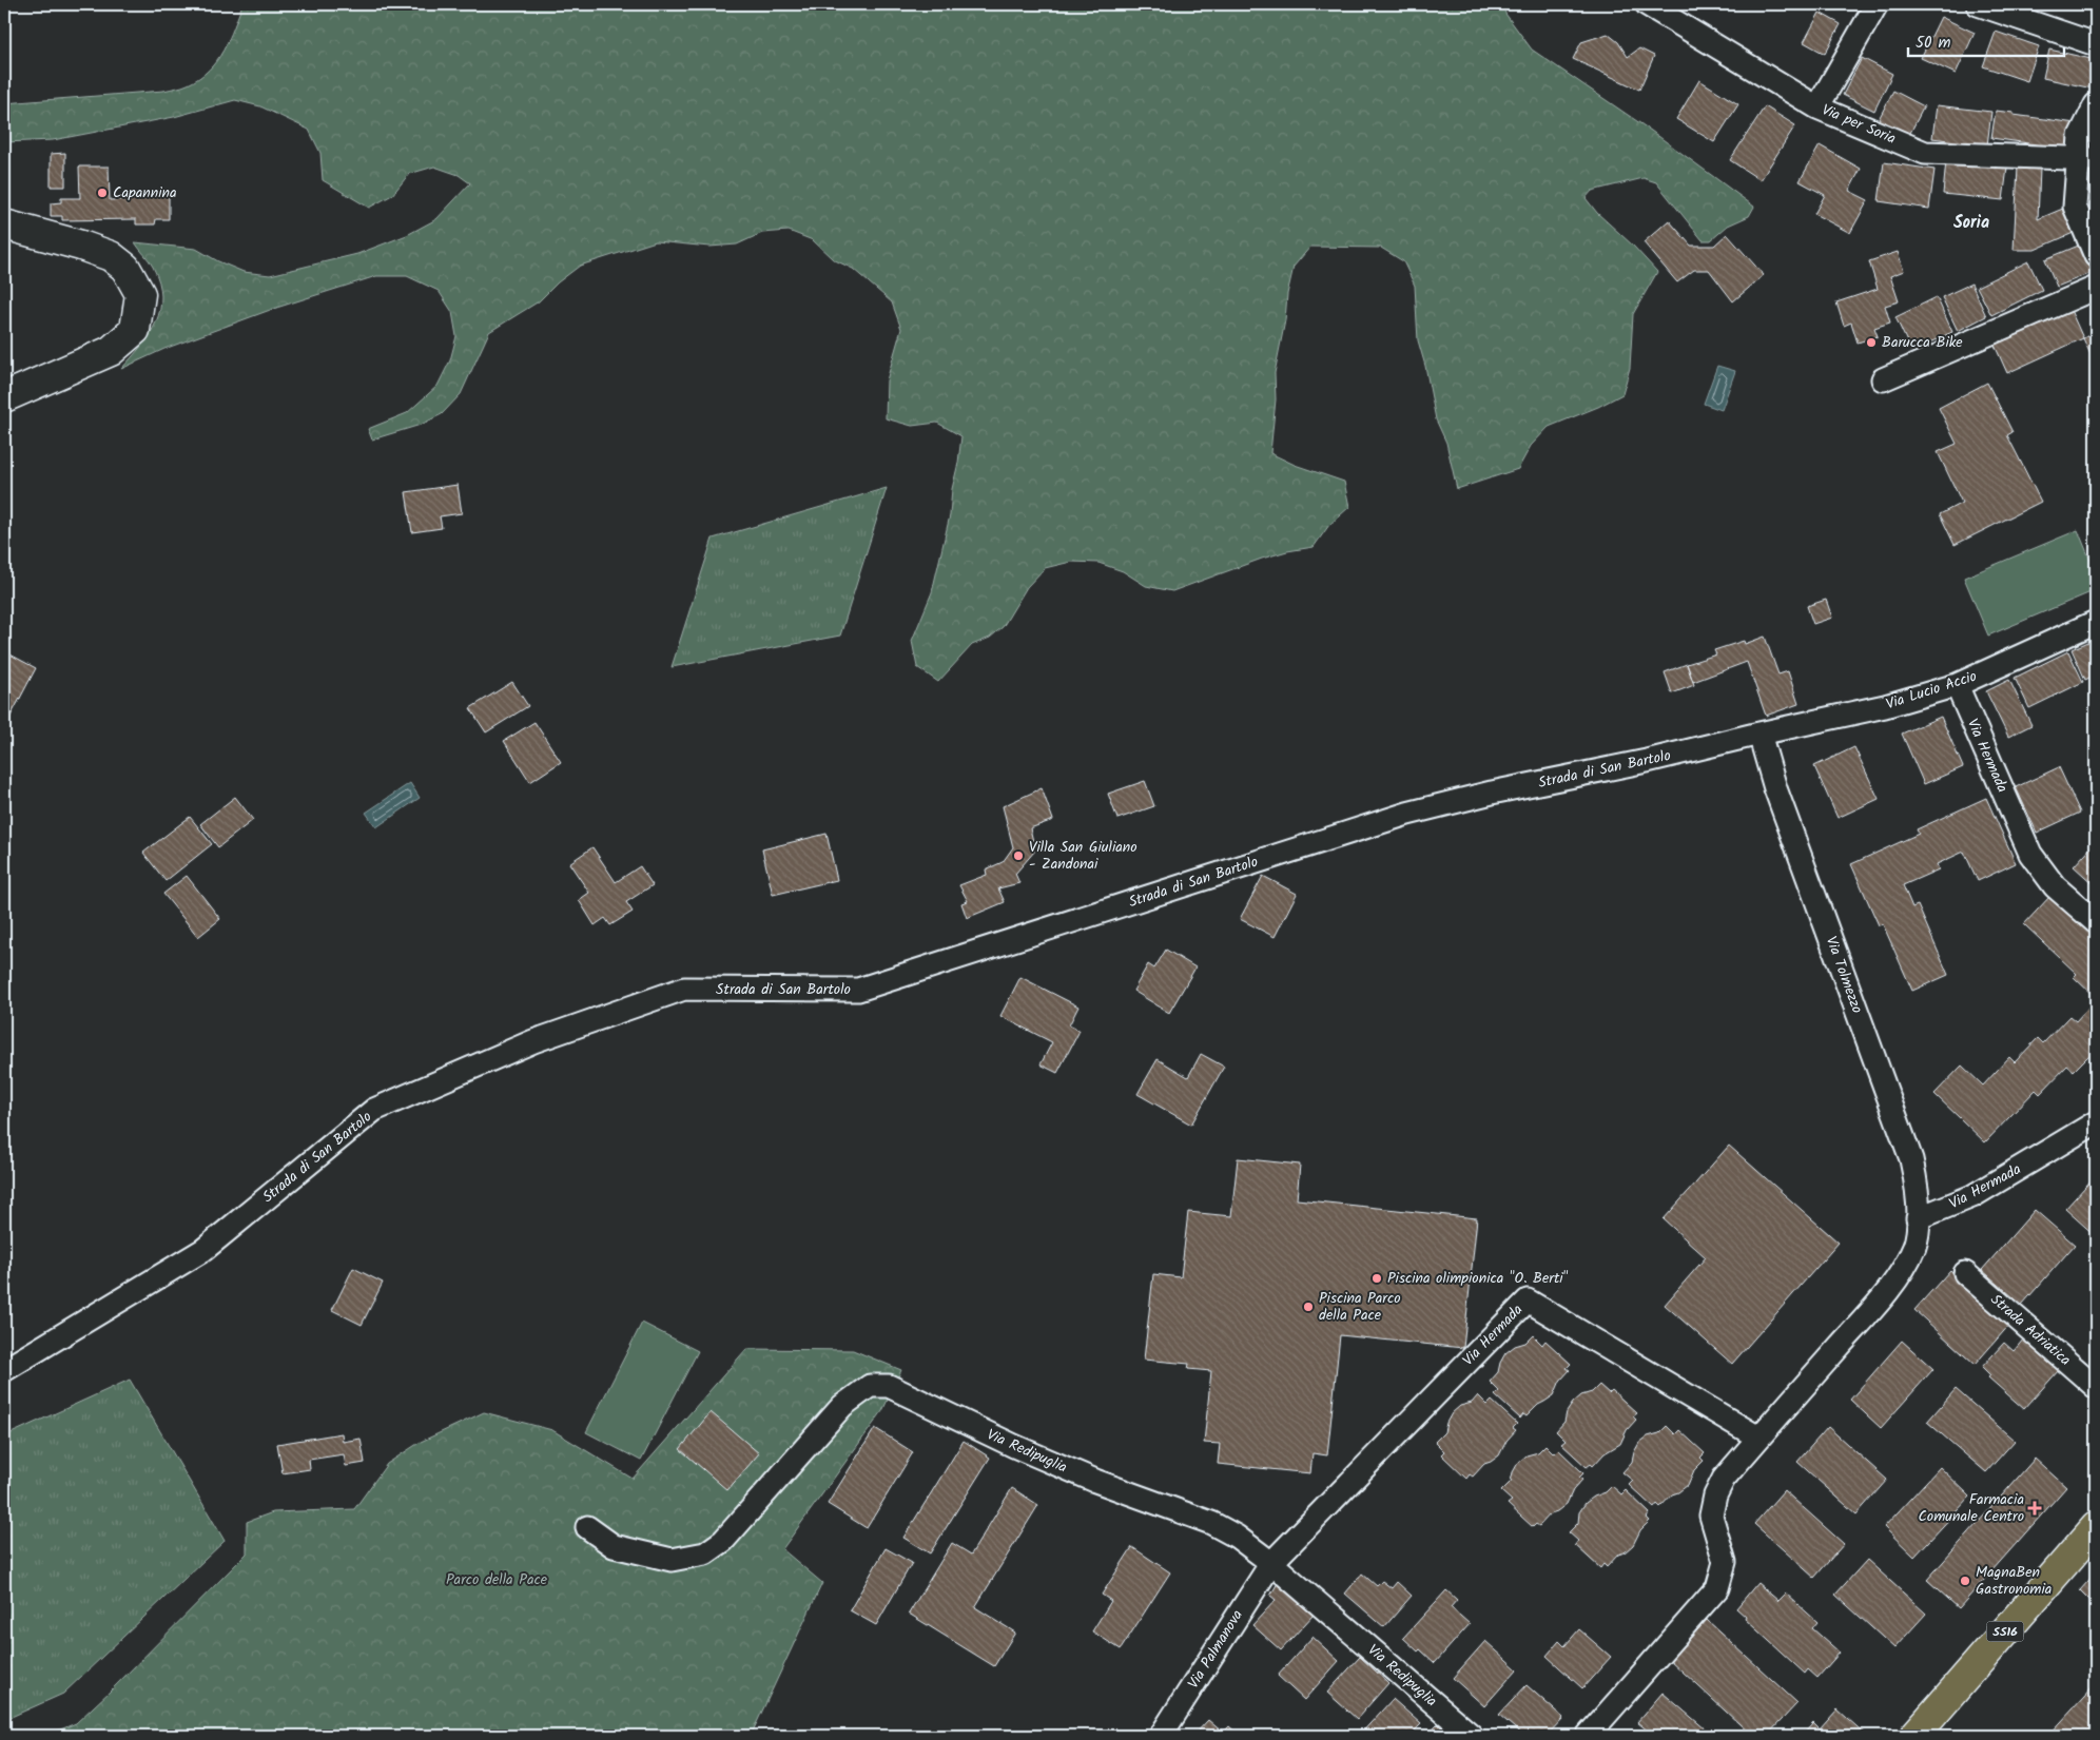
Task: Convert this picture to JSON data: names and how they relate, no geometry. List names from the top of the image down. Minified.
{"streets":{"main road":["SS16"],"street":["Via per Soria","Via Lucio Accio","Via Hermada","Strada di San Bartolo","Via Tolmezzo","Strada Adriatica","Via Redipuglia","Via Palmanova"]},"crossings":[["Via Lucio Accio","Via Hermada"],["Via Lucio Accio","Strada di San Bartolo"],["Via Lucio Accio","Via Tolmezzo"],["Via Hermada","Via Tolmezzo"],["Via Hermada","Via Redipuglia"],["Via Hermada","Via Palmanova"],["Strada di San Bartolo","Via Tolmezzo"],["Via Redipuglia","Via Palmanova"]],"districts":["Soria"],"parks":["Parco della Pace"],"places":{"other":["Capannina","Barucca Bike","Villa San Giuliano - Zandonai","Piscina olimpionica \"O. Berti\"","Piscina Parco della Pace","MagnaBen Gastronomia"],"health":["Farmacia Comunale Centro"]},"scale_bar":"50 m"}
